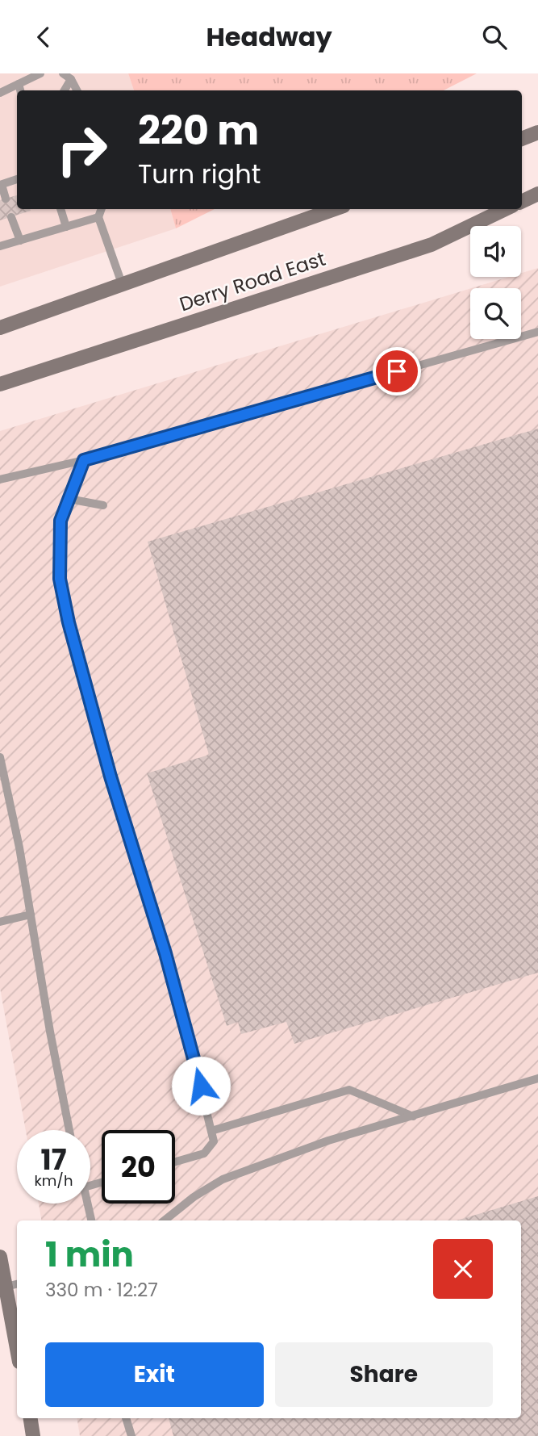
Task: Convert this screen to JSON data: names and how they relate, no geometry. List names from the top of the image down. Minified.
{"streets":{"main road":["Derry Road East"]},"page":{"header":"Headway","turn":["220 m","Turn right"],"speed":"17 km/h","limit":"20","heading":["1 min","330 m · 12:27"],"buttons":["Exit","Share"]}}
